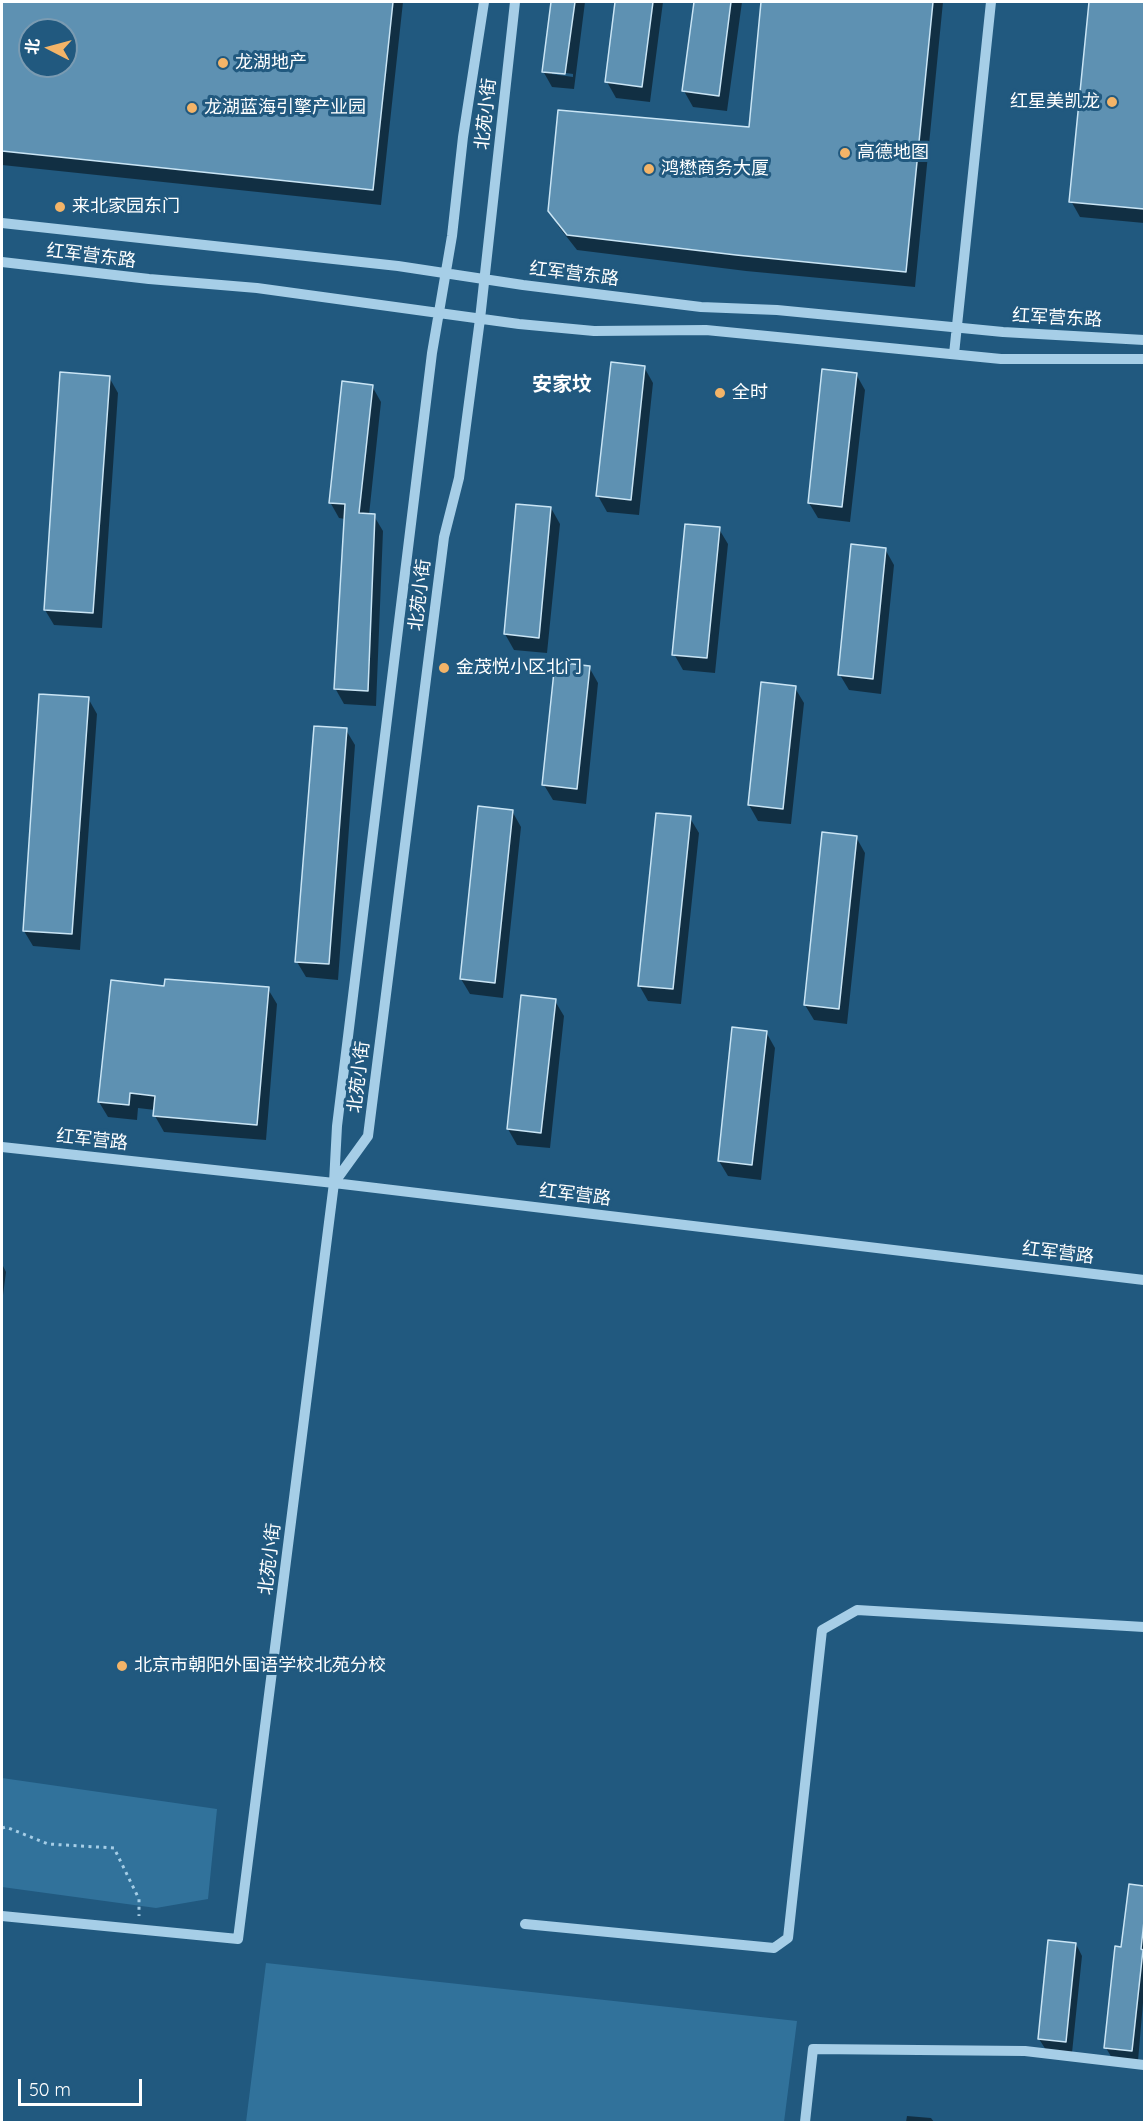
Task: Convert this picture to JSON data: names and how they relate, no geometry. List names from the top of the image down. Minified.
{"streets":{"street":["北苑小街","红军营东路","红军营路"]},"crossings":[["北苑小街","红军营东路"],["北苑小街","红军营路"]],"districts":["安家坟"],"places":["龙湖地产","红星美凯龙","龙湖蓝海引擎产业园","高德地图","鸿懋商务大厦","来北家园东门","全时","金茂悦小区北门","北京市朝阳外国语学校北苑分校"],"scale_bar":"50 m","north":"left"}
